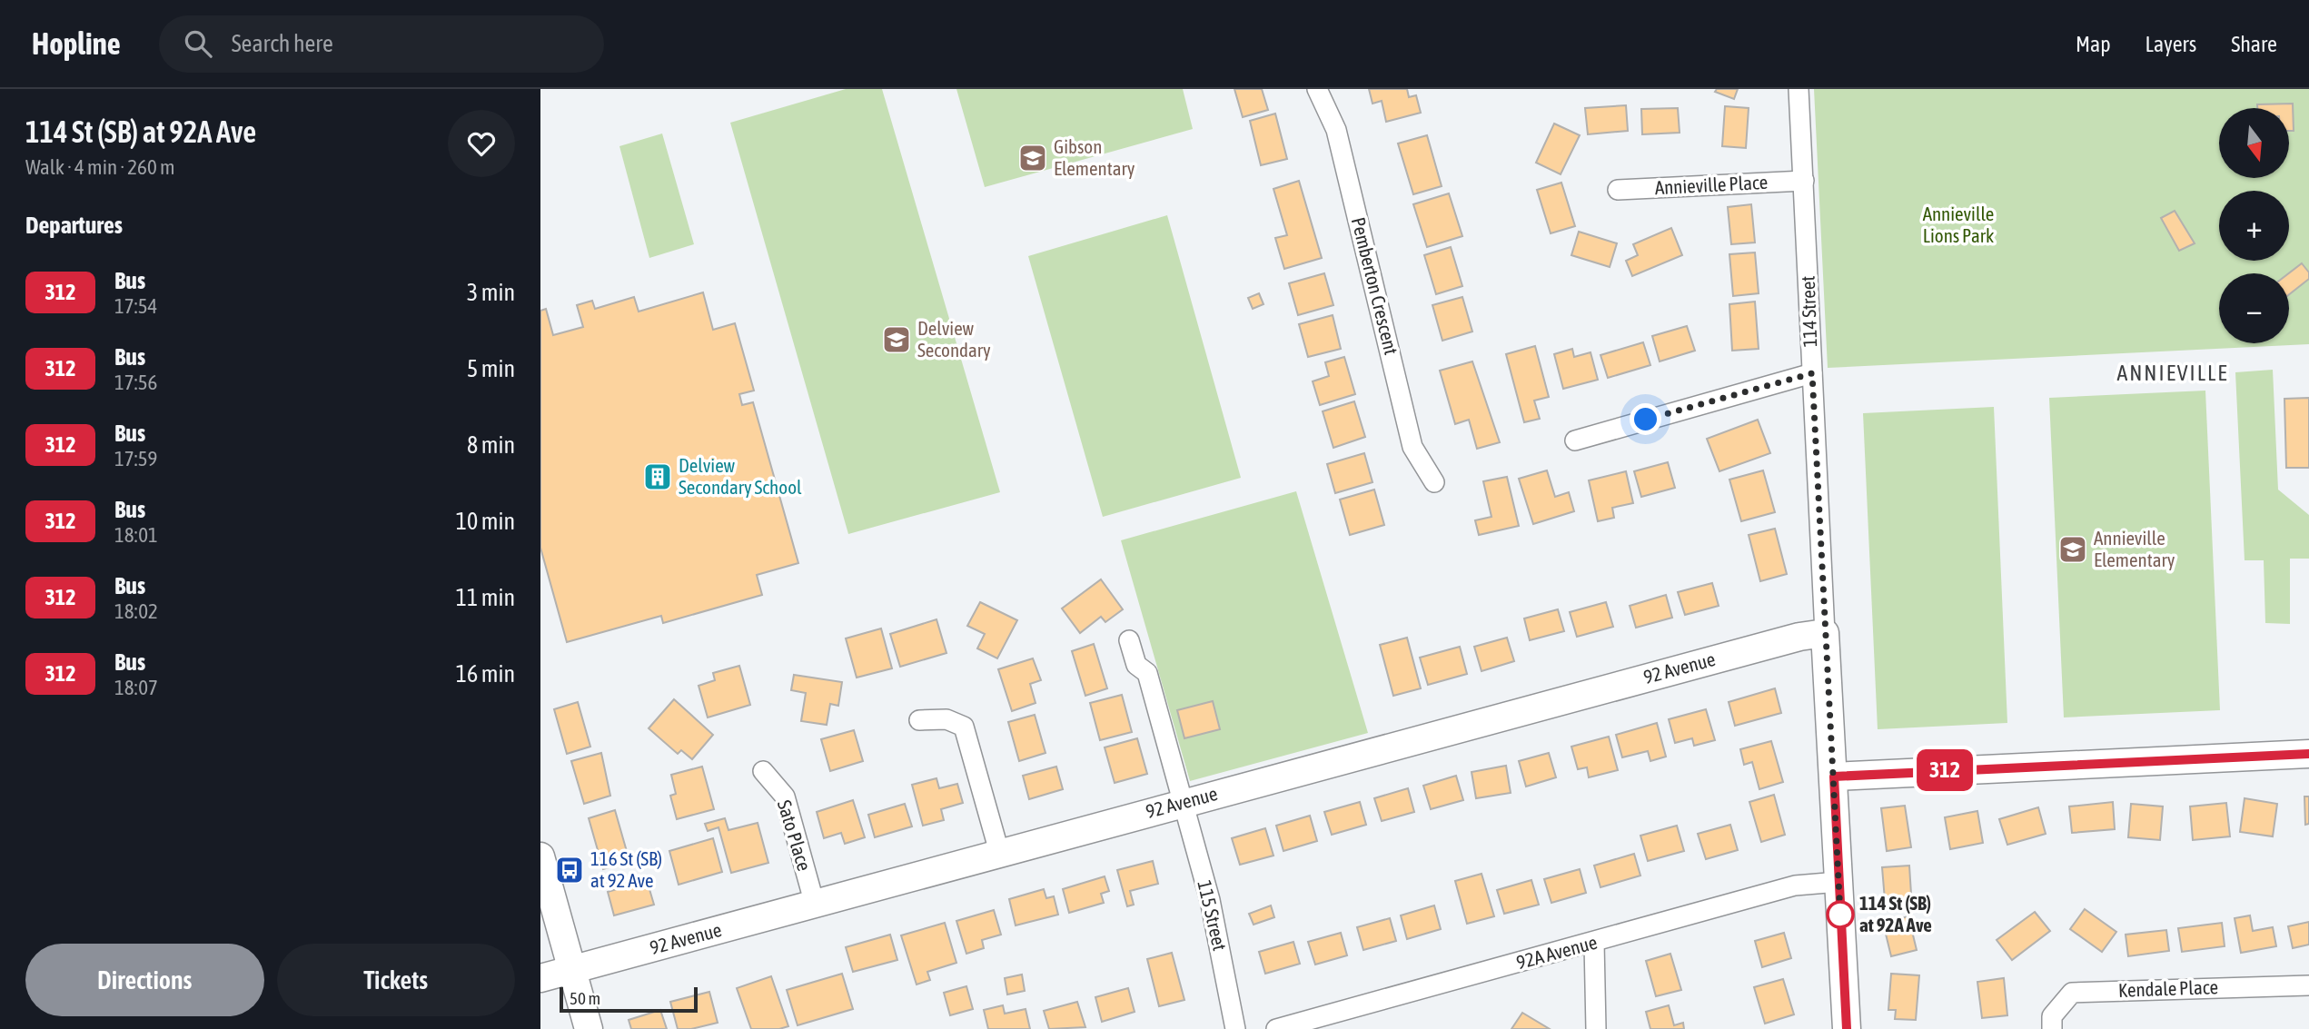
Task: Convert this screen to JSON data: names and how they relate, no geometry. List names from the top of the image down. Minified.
{"streets":{"street":["Annieville Place","Pemberton Crescent","114 Street","92 Avenue","Sato Place","115 Street","92A Avenue","Kendale Place"]},"crossings":[["Annieville Place","114 Street"],["114 Street","92 Avenue"],["114 Street","92A Avenue"],["92 Avenue","Sato Place"],["92 Avenue","115 Street"]],"districts":["ANNIEVILLE"],"parks":["Annieville Lions Park"],"places":{"school or university":["Gibson Elementary","Delview Secondary","Annieville Elementary"],"building":["Delview Secondary School"],"bus stop":["116 St (SB) at 92 Ave"],"other":["114 St (SB) at 92A Ave"]},"lines":["bus line 312"],"scale_bar":"50 m","north":"bottom","page":{"header":"Hopline","search":"Search here","nav":["Map","Layers","Share"],"heading":[["114 St (SB) at 92A Ave","Walk · 4 min · 260 m"],"Departures"],"on_map":"312","map_buttons":["+","−"],"list":[{"mark":"312","name":"Bus","note":"17:54","value":"3 min"},{"mark":"312","name":"Bus","note":"17:56","value":"5 min"},{"mark":"312","name":"Bus","note":"17:59","value":"8 min"},{"mark":"312","name":"Bus","note":"18:01","value":"10 min"},{"mark":"312","name":"Bus","note":"18:02","value":"11 min"},{"mark":"312","name":"Bus","note":"18:07","value":"16 min"}],"buttons":["Directions","Tickets"],"scale":"50 m"}}
